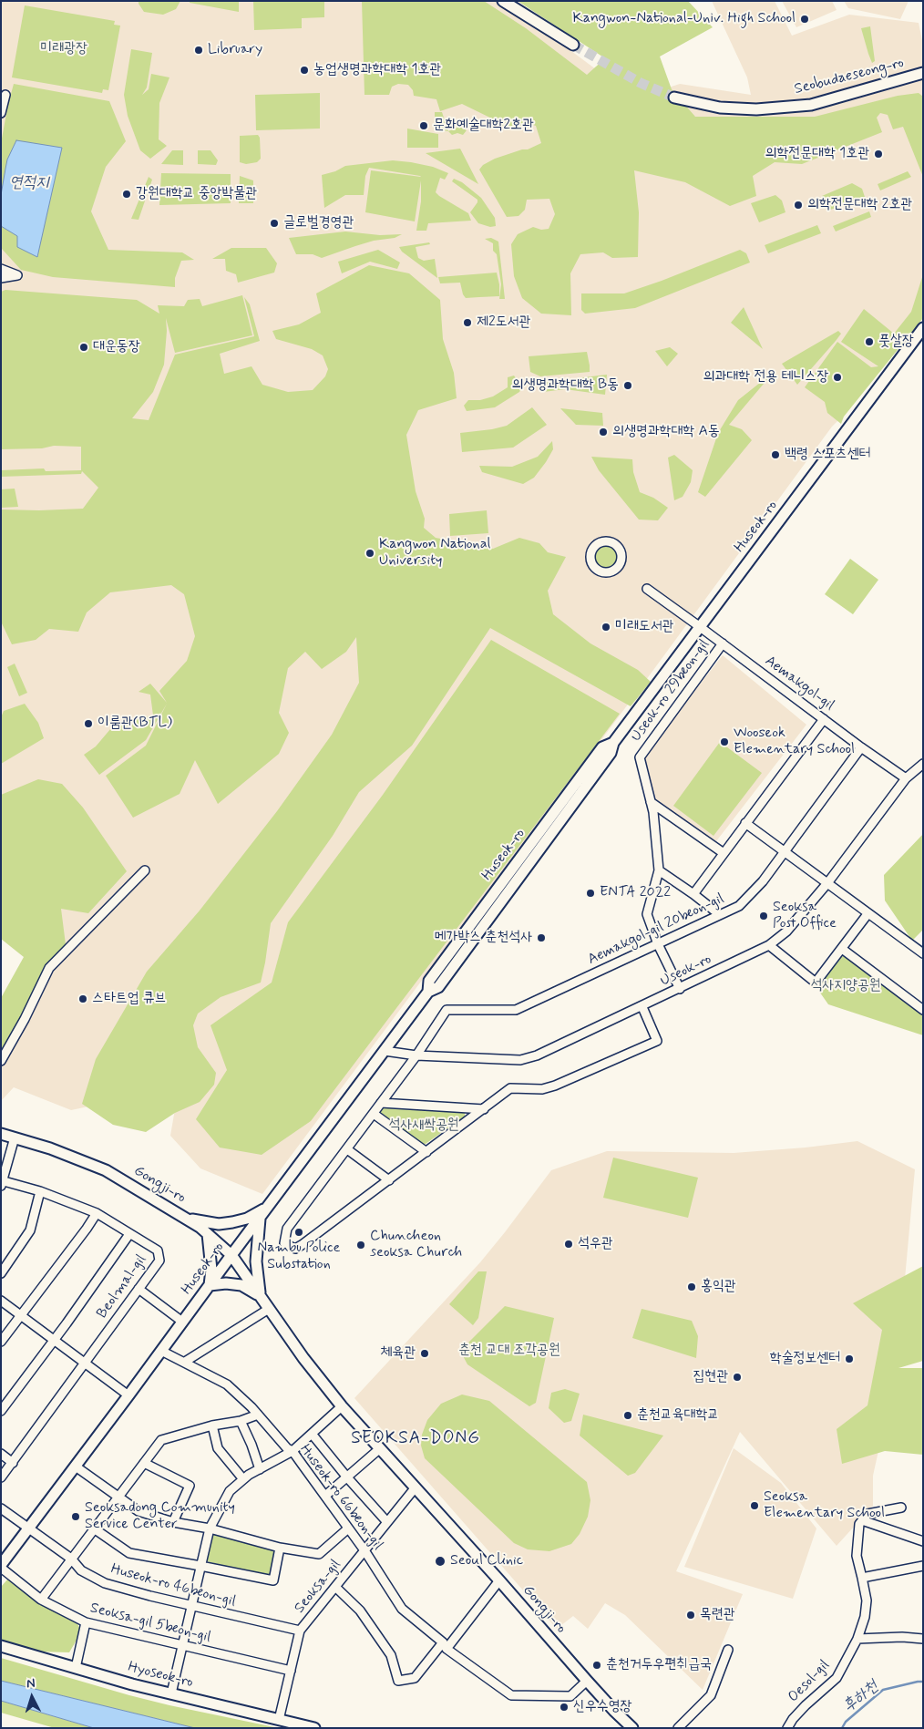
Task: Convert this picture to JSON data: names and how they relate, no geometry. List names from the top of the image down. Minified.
{"streets":{"street":["Seobudaeseong-ro","Huseok-ro","Aemakgol-gil","Useok-ro 29beon-gil","Aemakgol-gil 20beon-gil","Useok-ro","Gongji-ro","Beolmal-gil","Huseok-ro 66beon-gil","Huseok-ro 46beon-gil","Seoksa-gil","Seoksa-gil 5beon-gil","Hyoseok-ro","Oesol-gil"]},"crossings":[["Huseok-ro","Aemakgol-gil"],["Huseok-ro","Useok-ro"],["Huseok-ro","Gongji-ro"],["Huseok-ro","Huseok-ro 66beon-gil"],["Huseok-ro","Huseok-ro 46beon-gil"],["Huseok-ro","Seoksa-gil 5beon-gil"],["Aemakgol-gil","Useok-ro 29beon-gil"],["Aemakgol-gil","Aemakgol-gil 20beon-gil"],["Aemakgol-gil","Useok-ro"],["Useok-ro 29beon-gil","Aemakgol-gil 20beon-gil"],["Useok-ro 29beon-gil","Useok-ro"],["Aemakgol-gil 20beon-gil","Useok-ro"],["Gongji-ro","Huseok-ro 66beon-gil"],["Gongji-ro","Seoksa-gil"],["Huseok-ro 66beon-gil","Seoksa-gil"],["Huseok-ro 46beon-gil","Seoksa-gil"],["Seoksa-gil","Seoksa-gil 5beon-gil"],["Seoksa-gil","Hyoseok-ro"]],"districts":["SEOKSA-DONG"],"water":["연적지","후하천"],"parks":["미래광장","석사지양공원","석사새싹공원","춘천 교대 조각공원"],"places":["Kangwon-National-Univ. High School","Libruary","농업생명과학대학 1호관","문화예술대학2호관","의학전문대학 1호관","강원대학교 중앙박물관","의학전문대학 2호관","글로벌경영관","제2도서관","풋살장","대운동장","의과대학 전용 테니스장","의생명과학대학 B동","의생명과학대학 A동","백령 스포츠센터","Kangwon National University","미래도서관","이룸관(BTL)","Wooseok Elementary School","ENTA 2022","Seoksa Post Office","메가박스 춘천석사","스타트업 큐브","Nambu Police Substation","석우관","Chuncheon seoksa Church","홍익관","체육관","학술정보센터","집현관","춘천교육대학교","Seoksa Elementary School","Seoksadong Community Service Center","Seoul Clinic","목련관","춘천거두우편취급국","신우수영장"],"north":"top"}
